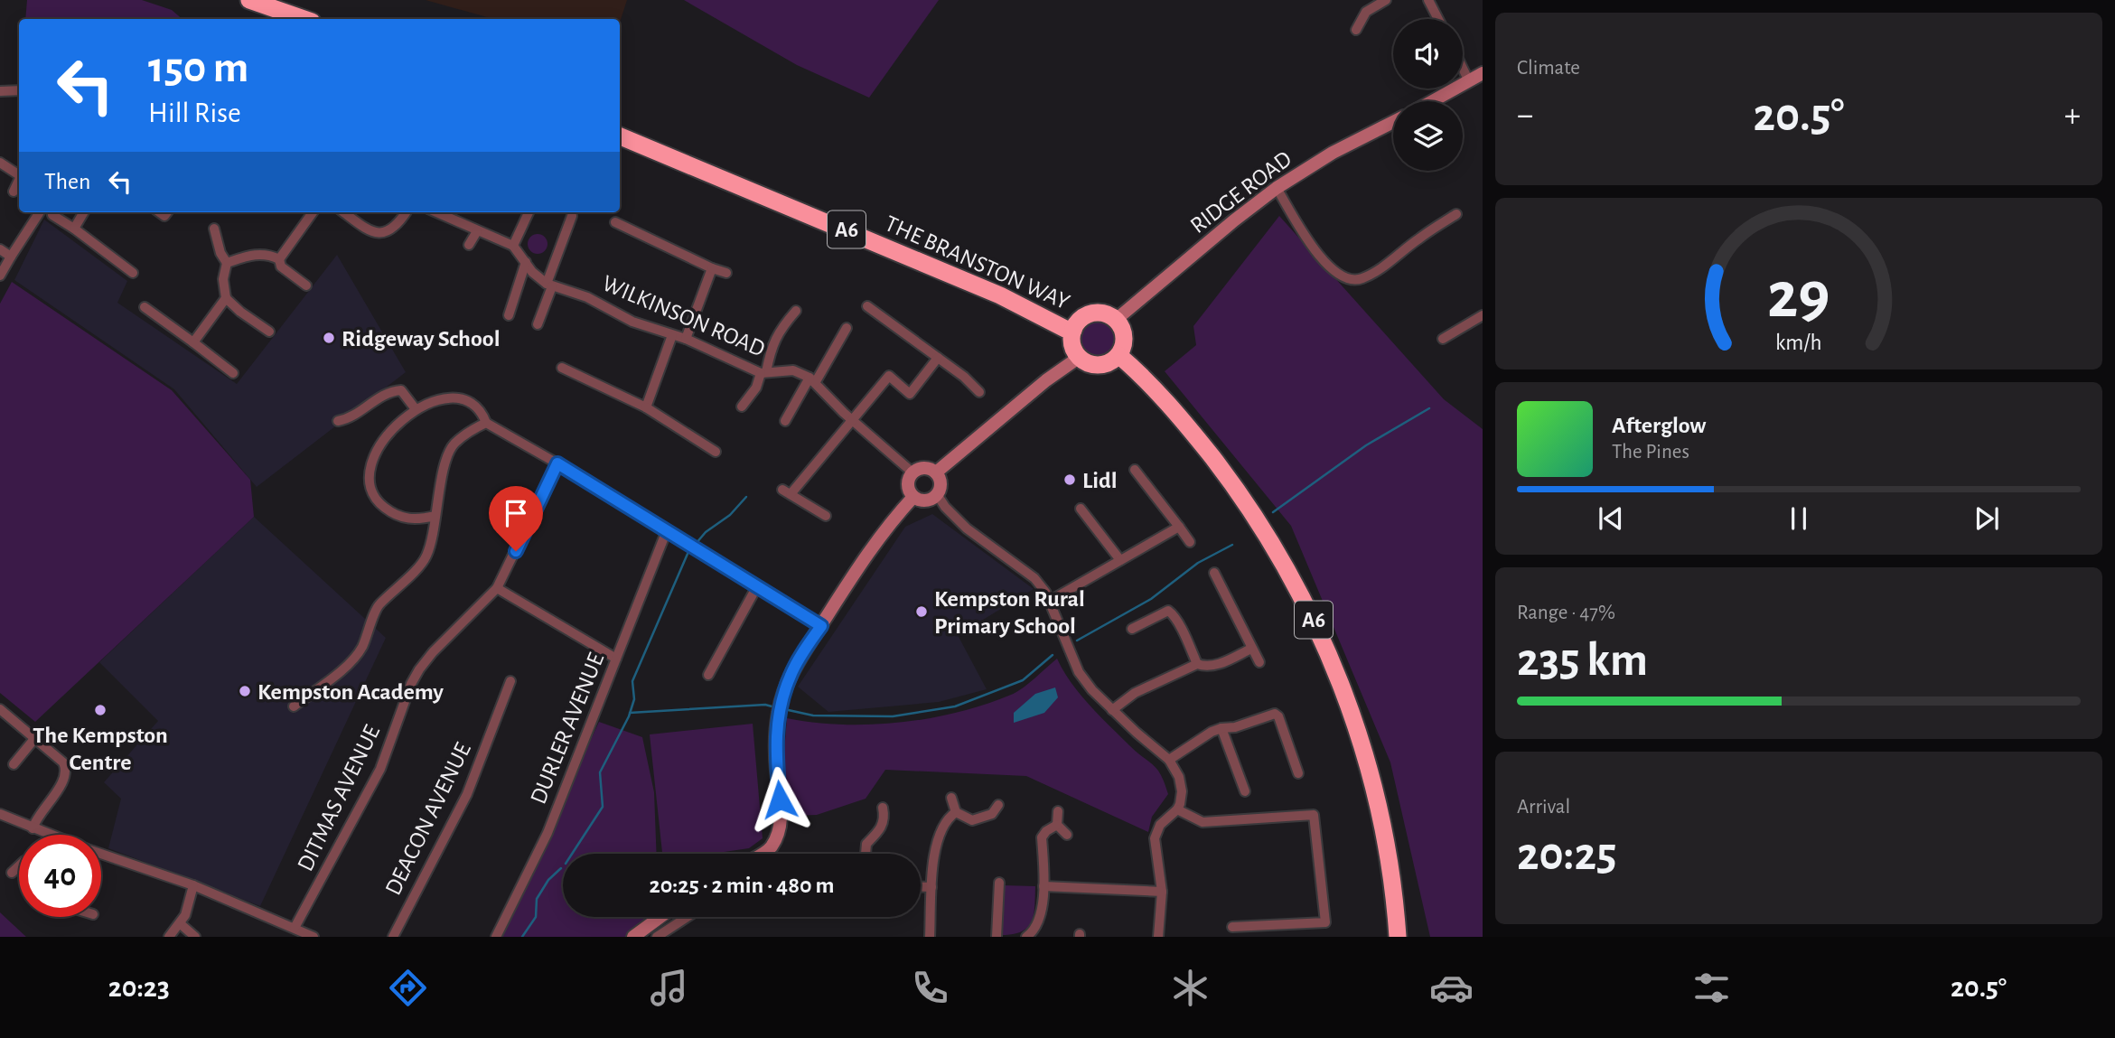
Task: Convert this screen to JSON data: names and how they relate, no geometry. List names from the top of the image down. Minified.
{"streets":{"highway":["A6","THE BRANSTON WAY"],"street":["RIDGE ROAD","WILKINSON ROAD","DURLER AVENUE","DITMAS AVENUE","DEACON AVENUE"]},"crossings":[["RIDGE ROAD","A6"],["RIDGE ROAD","THE BRANSTON WAY"],["A6","THE BRANSTON WAY"]],"places":["Ridgeway School","Lidl","Kempston Rural Primary School","Kempston Academy","The Kempston Centre"],"page":{"tile":["Climate",["Range · 47%","235 km"],["Arrival","20:25"]],"turn":["150 m","Hill Rise"],"heat":["−","20.5°","+"],"then":"Then","song":["Afterglow","The Pines"],"limit":"40","trip":"20:25 · 2 min · 480 m","tabs":["20:23","20.5°"],"gauge":["29","km/h"]}}
